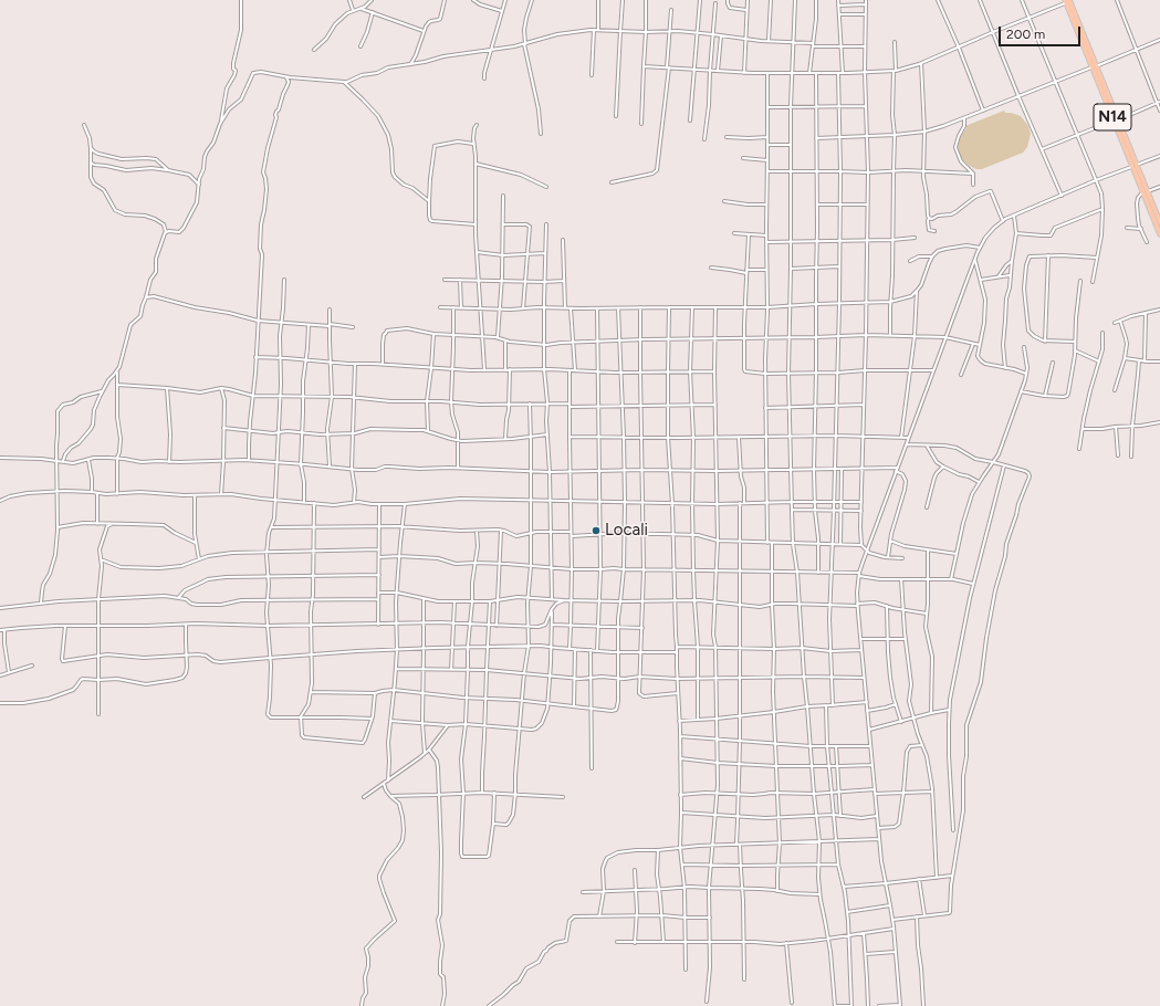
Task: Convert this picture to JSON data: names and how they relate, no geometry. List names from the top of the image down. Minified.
{"streets":{"main road":["N14"]},"places":["Locali"],"scale_bar":"200 m"}
